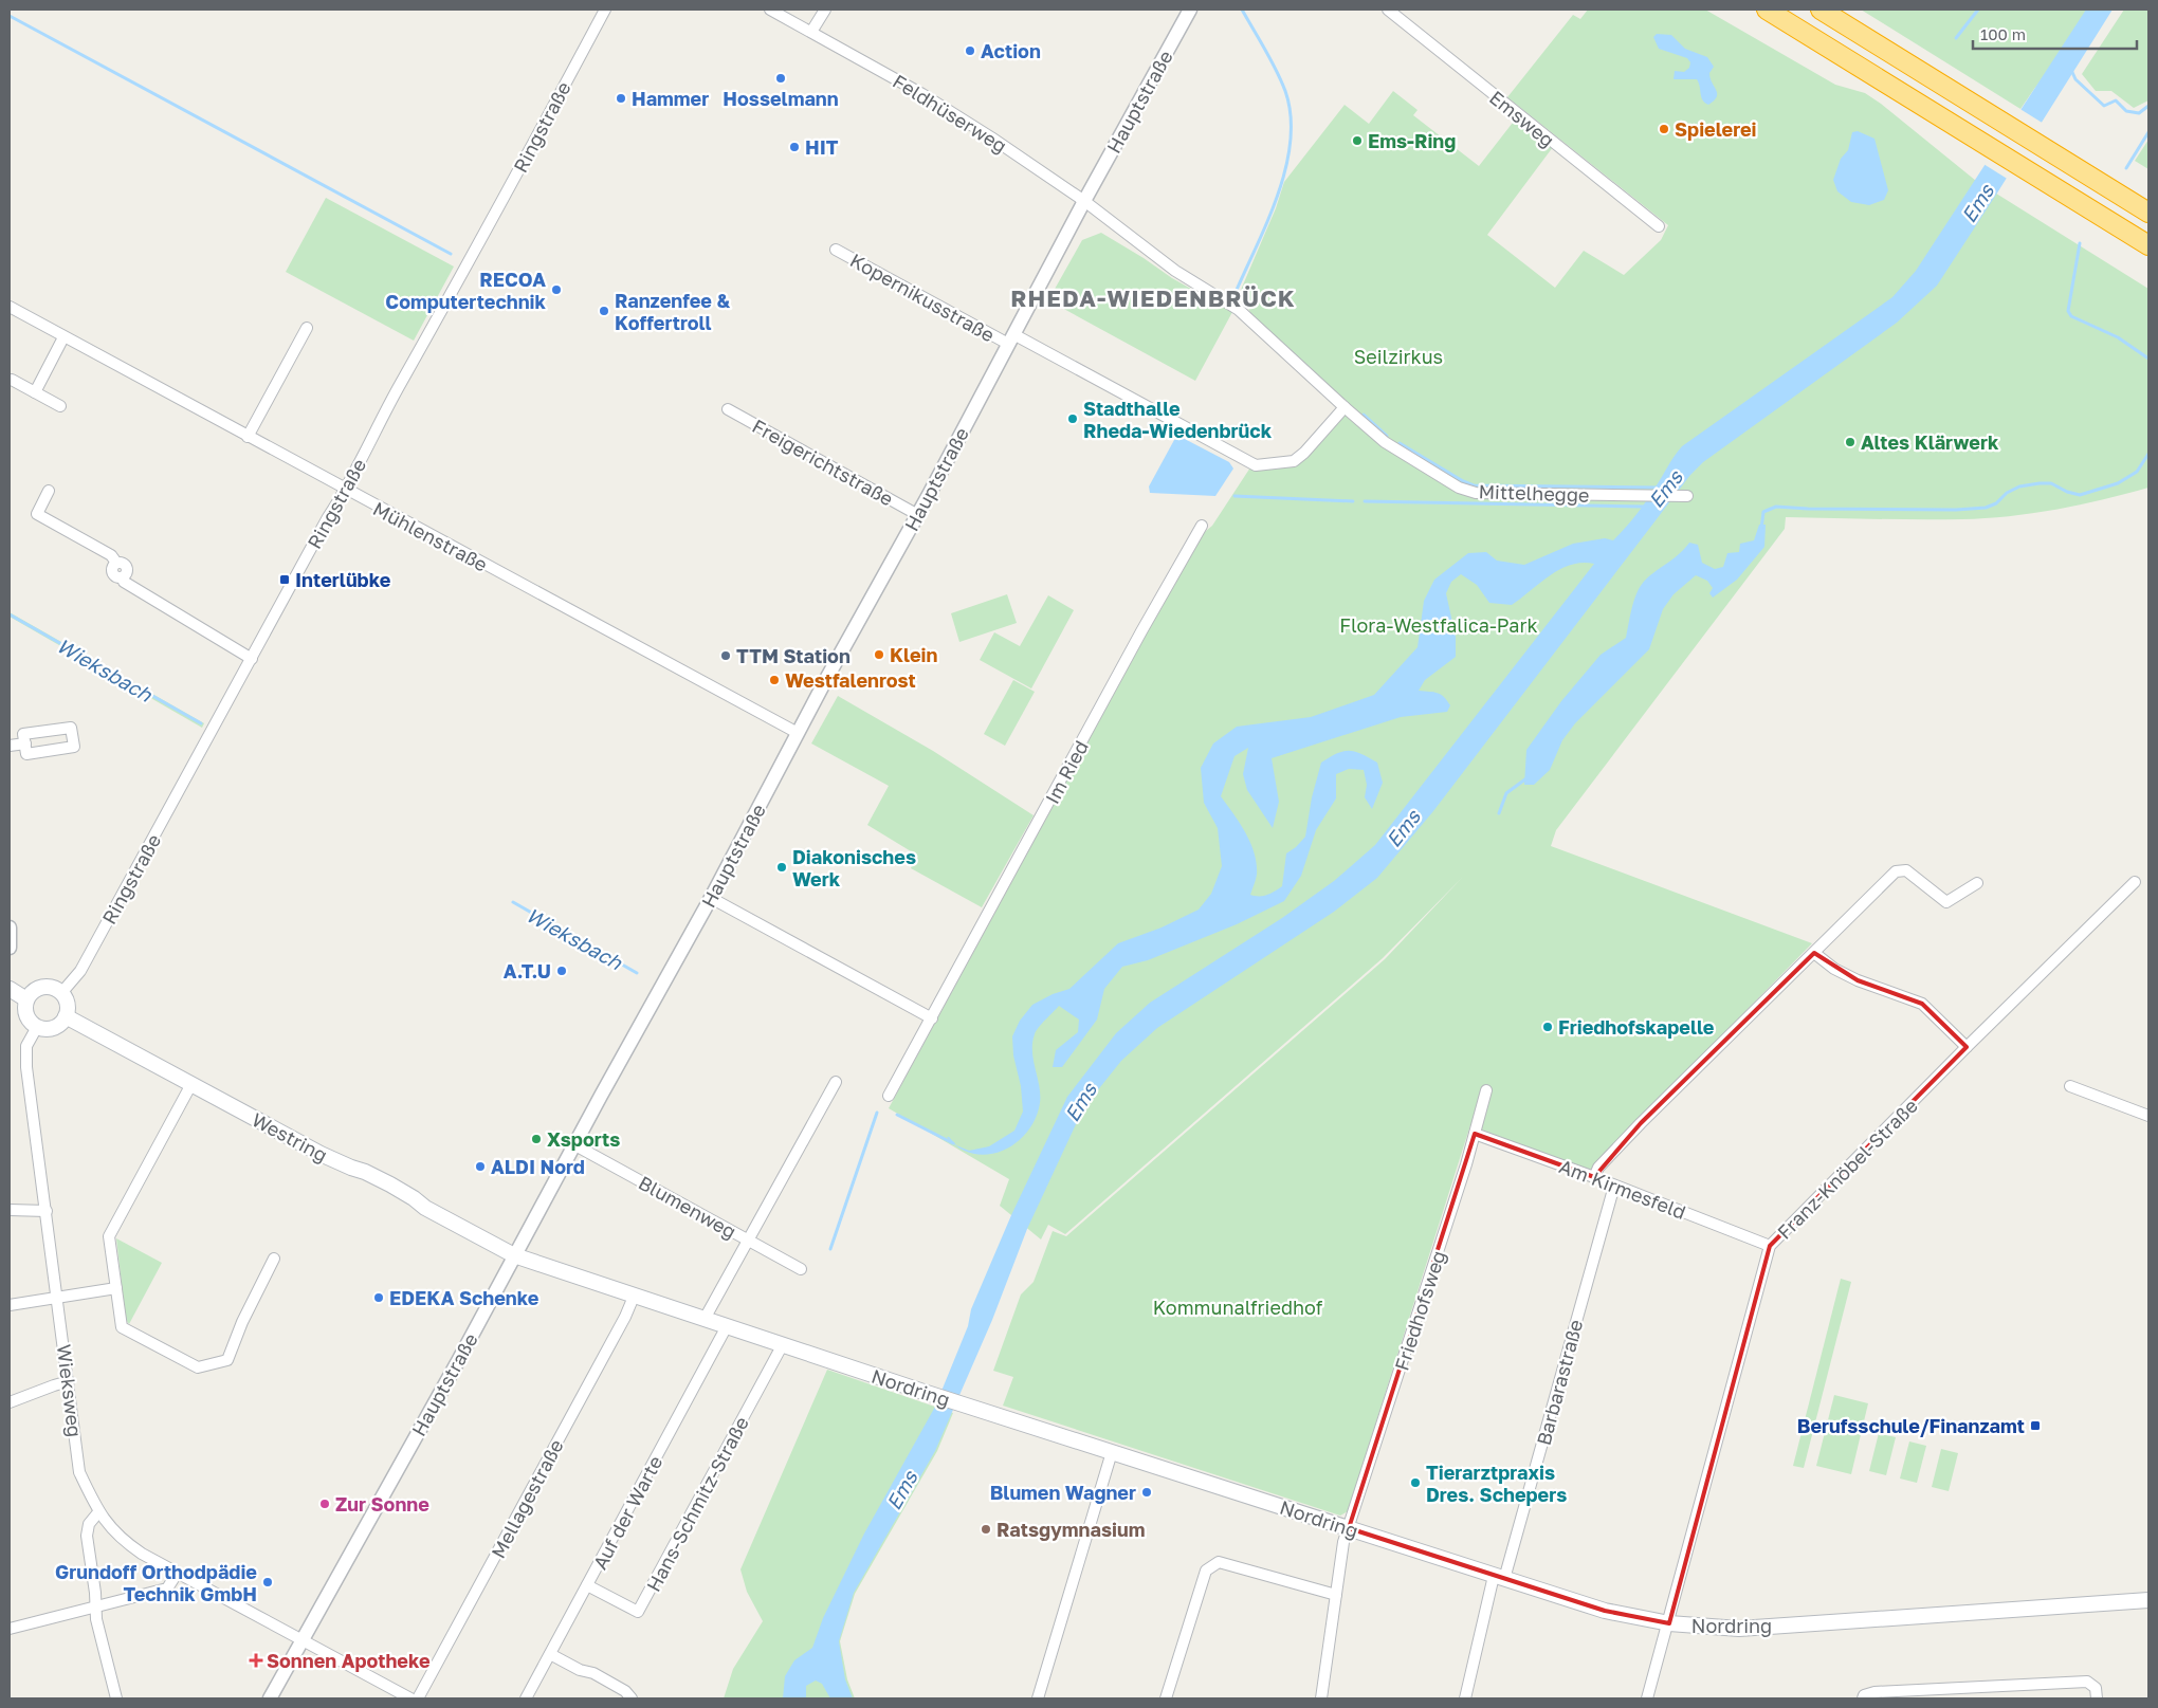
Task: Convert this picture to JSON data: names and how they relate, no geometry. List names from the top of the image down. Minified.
{"streets":{"main road":["Westring","Nordring"],"street":["Hauptstraße","Feldhüserweg","Emsweg","Ringstraße","Kopernikusstraße","Freigerichtstraße","Mittelhegge","Mühlenstraße","Im Ried","Franz-Knöbel-Straße","Am Kirmesfeld","Blumenweg","Friedhofsweg","Barbarastraße","Wieksweg","Mellagestraße","Hans-Schmitz-Straße","Auf der Warte"]},"crossings":[["Hauptstraße","Feldhüserweg"],["Hauptstraße","Kopernikusstraße"],["Hauptstraße","Freigerichtstraße"],["Hauptstraße","Mittelhegge"],["Hauptstraße","Mühlenstraße"],["Hauptstraße","Westring"],["Hauptstraße","Blumenweg"],["Hauptstraße","Nordring"],["Hauptstraße","Wieksweg"],["Feldhüserweg","Mittelhegge"],["Ringstraße","Mühlenstraße"],["Ringstraße","Westring"],["Ringstraße","Wieksweg"],["Westring","Nordring"],["Westring","Wieksweg"],["Franz-Knöbel-Straße","Am Kirmesfeld"],["Franz-Knöbel-Straße","Nordring"],["Am Kirmesfeld","Friedhofsweg"],["Am Kirmesfeld","Barbarastraße"],["Friedhofsweg","Nordring"],["Barbarastraße","Nordring"],["Nordring","Mellagestraße"],["Nordring","Hans-Schmitz-Straße"],["Nordring","Auf der Warte"],["Hans-Schmitz-Straße","Auf der Warte"]],"districts":["RHEDA-WIEDENBRÜCK"],"water":["Ems","Wieksbach"],"parks":["Seilzirkus","Flora-Westfalica-Park","Kommunalfriedhof"],"places":{"other":["Action","Hosselmann","Hammer","Spielerei","Ems-Ring","HIT","RECOA Computertechnik","Ranzenfee & Koffertroll","Stadthalle Rheda-Wiedenbrück","Altes Klärwerk","Klein","TTM Station","Westfalenrost","Diakonisches Werk","A.T.U","Friedhofskapelle","Xsports","ALDI Nord","EDEKA Schenke","Tierarztpraxis Dres. Schepers","Blumen Wagner","Zur Sonne","Ratsgymnasium","Grundoff Orthodpädie Technik GmbH"],"transit":["Interlübke","Berufsschule/Finanzamt"],"health":["Sonnen Apotheke"]},"scale_bar":"100 m"}
